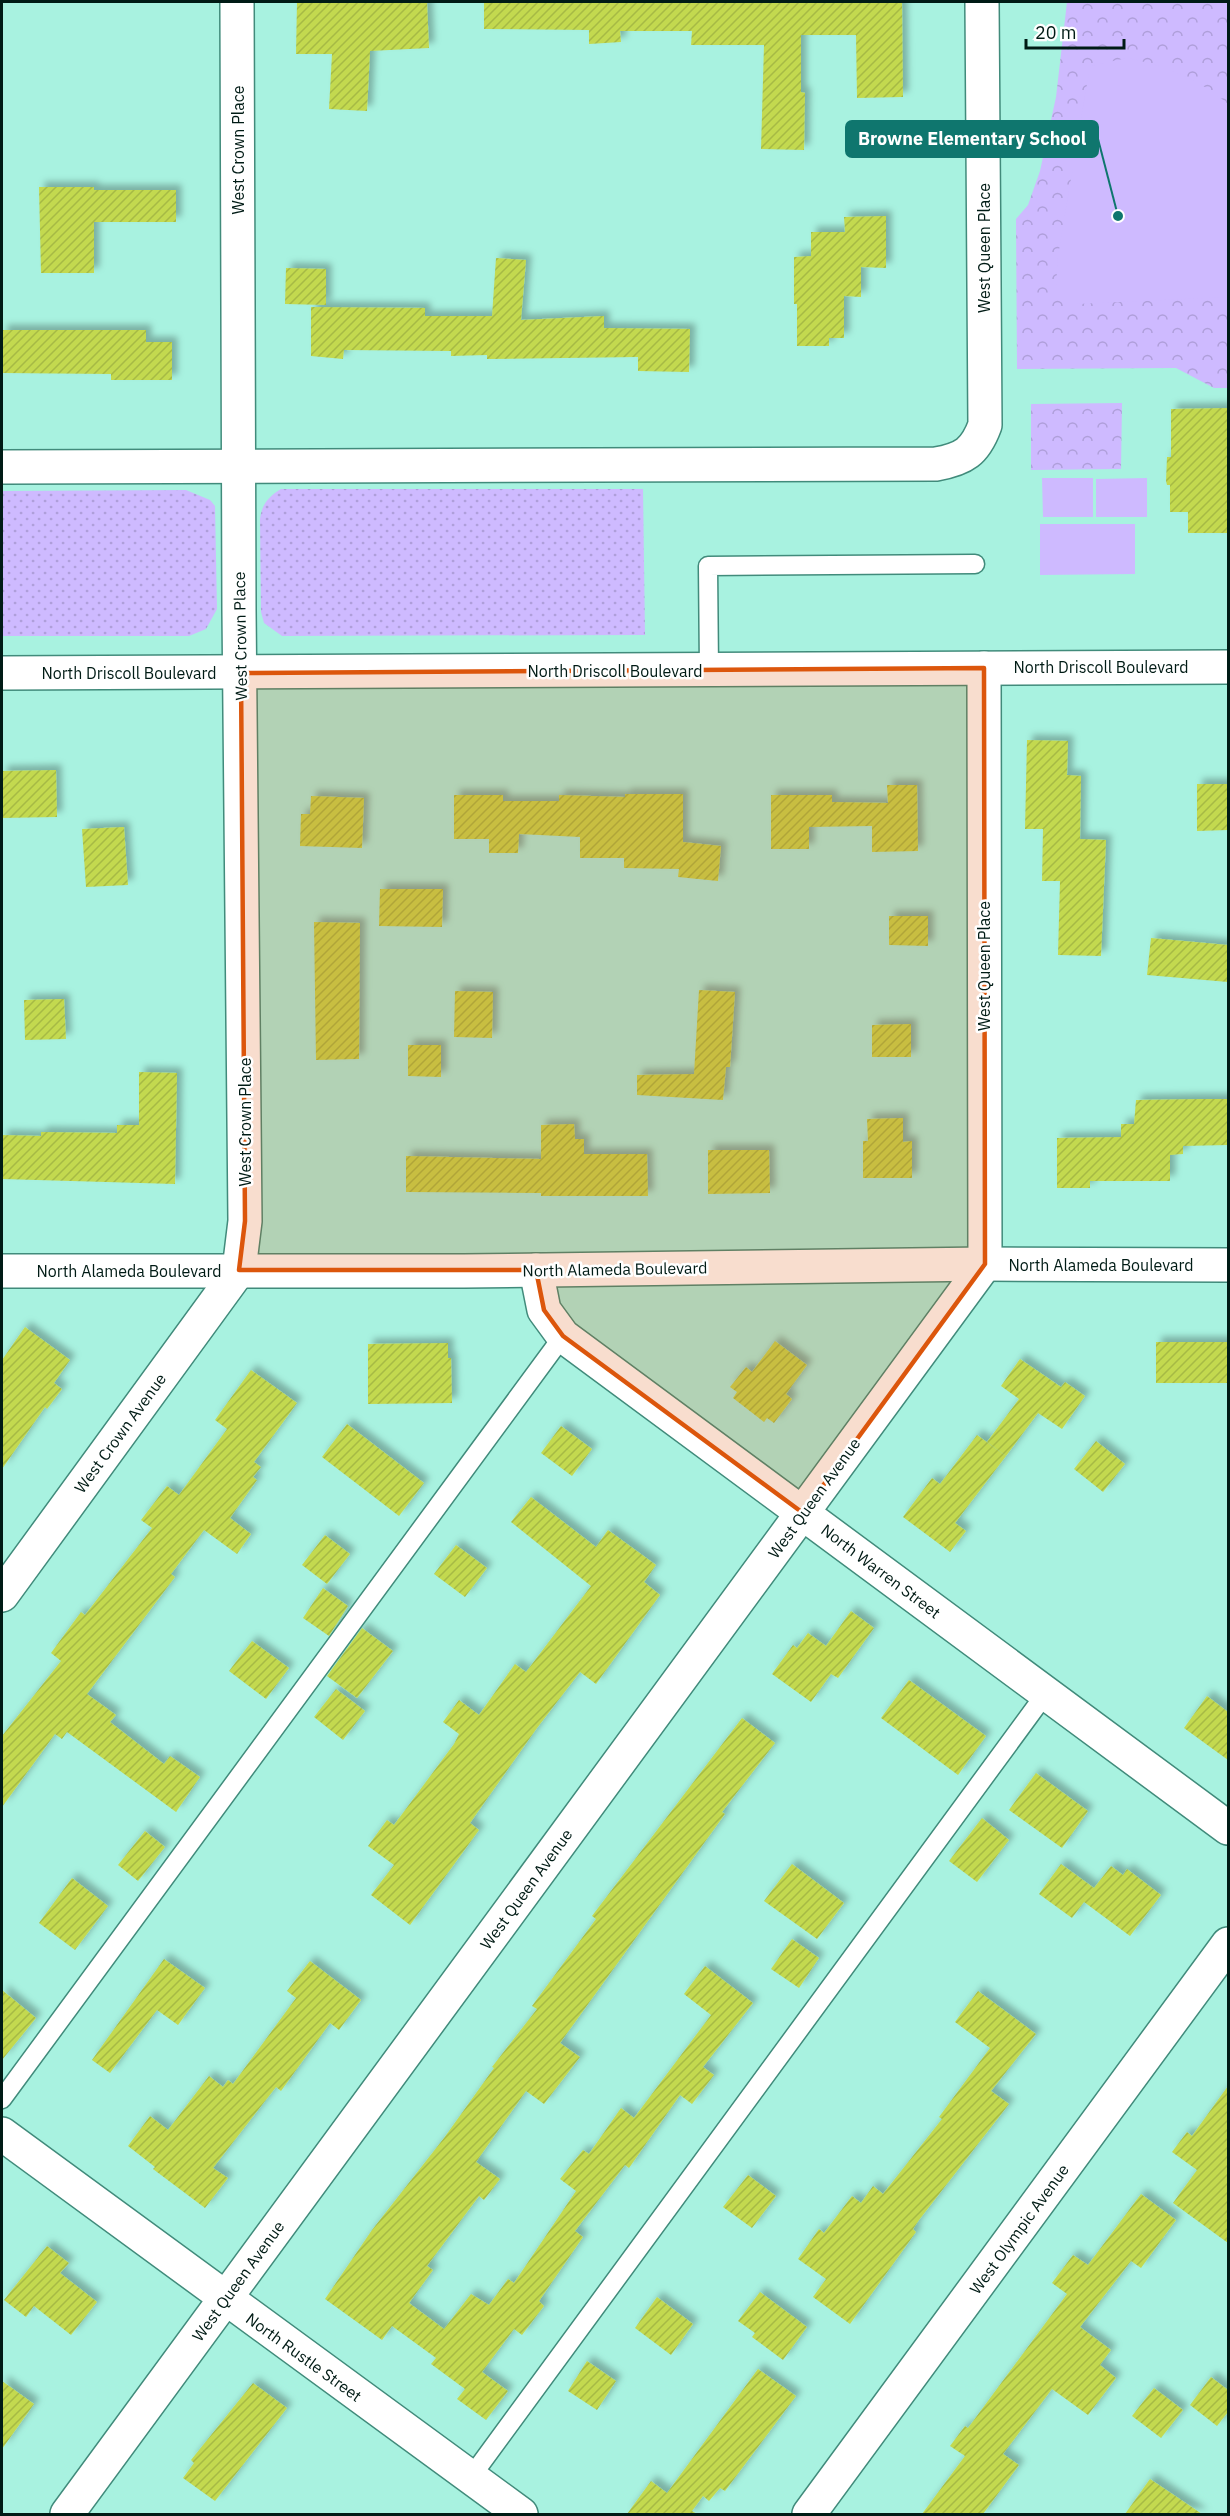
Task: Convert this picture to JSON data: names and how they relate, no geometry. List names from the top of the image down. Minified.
{"streets":{"street":["West Crown Place","West Queen Place","North Driscoll Boulevard","North Alameda Boulevard","West Crown Avenue","West Queen Avenue","North Warren Street","West Olympic Avenue","North Rustle Street"]},"crossings":[["West Crown Place","West Queen Place"],["West Crown Place","North Driscoll Boulevard"],["West Crown Place","North Alameda Boulevard"],["West Crown Place","West Crown Avenue"],["West Queen Place","North Driscoll Boulevard"],["West Queen Place","North Alameda Boulevard"],["West Queen Place","West Queen Avenue"],["North Alameda Boulevard","West Crown Avenue"],["North Alameda Boulevard","West Queen Avenue"],["North Alameda Boulevard","North Warren Street"],["West Queen Avenue","North Warren Street"],["West Queen Avenue","North Rustle Street"]],"places":["Browne Elementary School"],"scale_bar":"20 m"}
